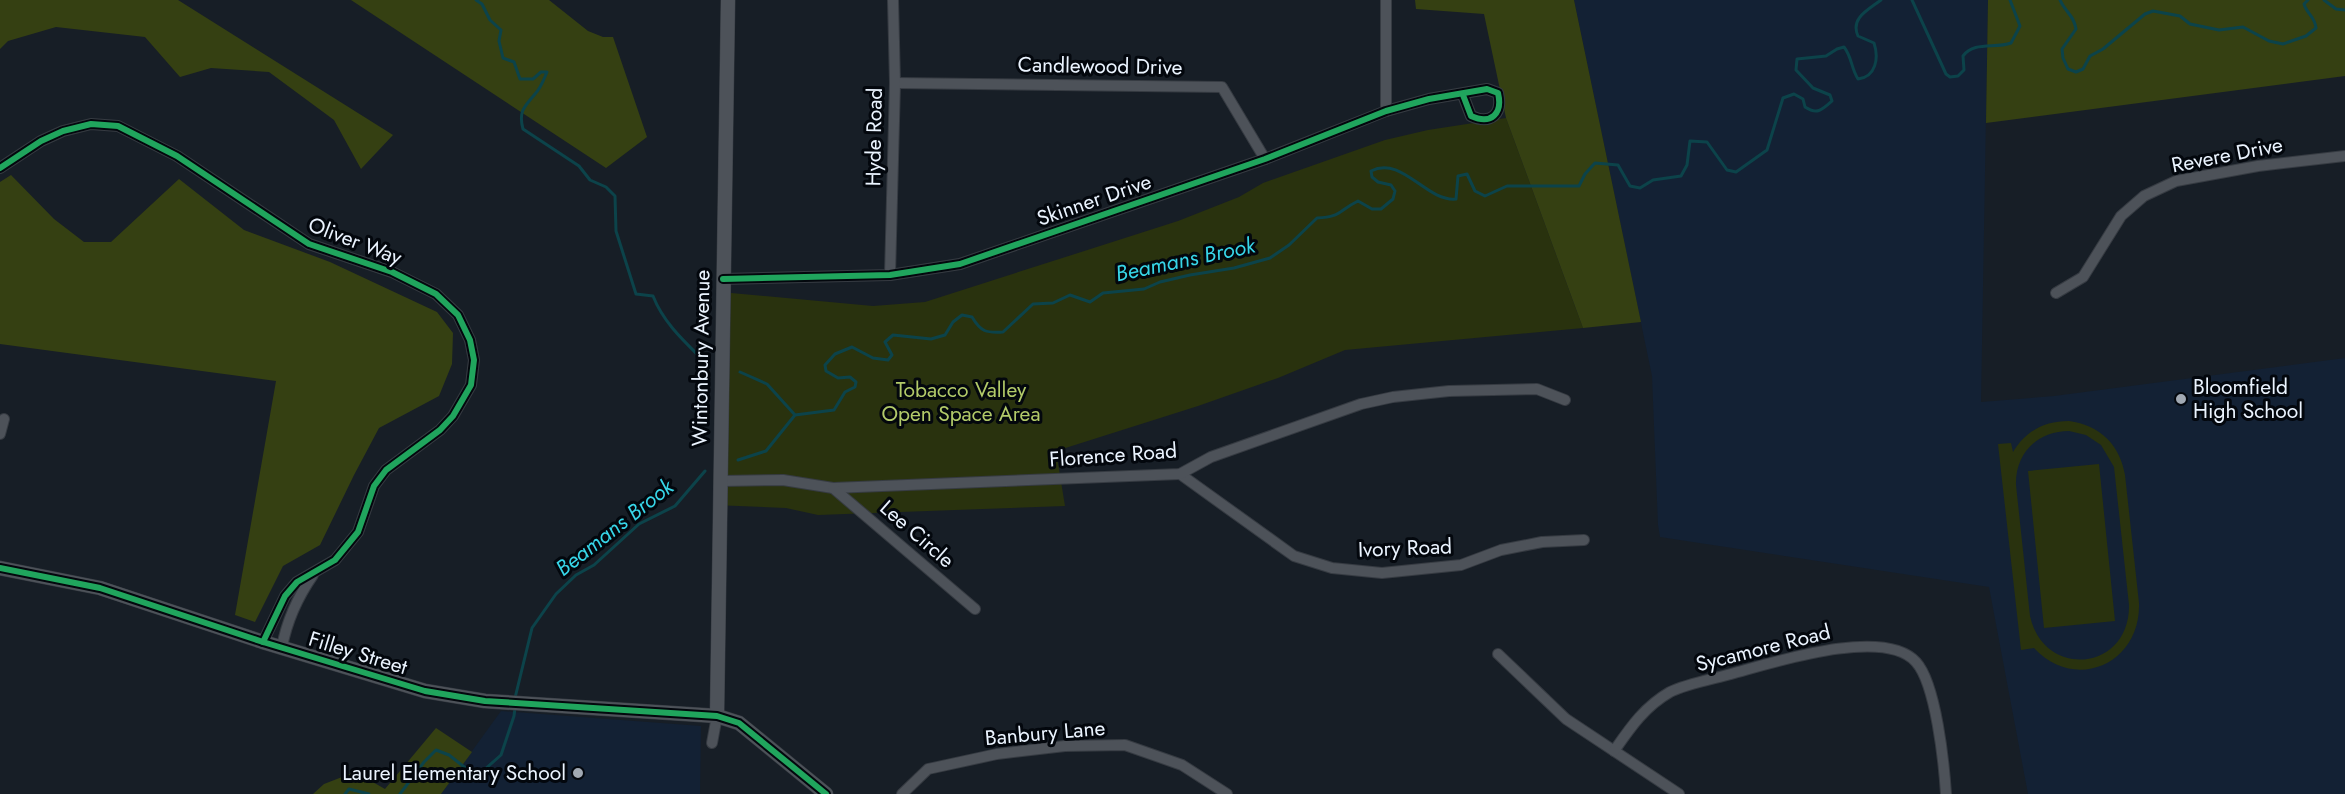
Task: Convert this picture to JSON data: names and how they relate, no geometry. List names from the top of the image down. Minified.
{"streets":{"street":["Candlewood Drive","Hyde Road","Revere Drive","Skinner Drive","Oliver Way","Wintonbury Avenue","Florence Road","Lee Circle","Ivory Road","Sycamore Road","Filley Street","Banbury Lane"]},"crossings":[["Candlewood Drive","Hyde Road"],["Candlewood Drive","Skinner Drive"],["Hyde Road","Skinner Drive"],["Skinner Drive","Wintonbury Avenue"],["Oliver Way","Filley Street"],["Wintonbury Avenue","Florence Road"],["Wintonbury Avenue","Filley Street"],["Florence Road","Lee Circle"],["Florence Road","Ivory Road"]],"water":["Beamans Brook"],"parks":["Tobacco Valley Open Space Area"],"places":["Bloomfield High School","Laurel Elementary School"]}
